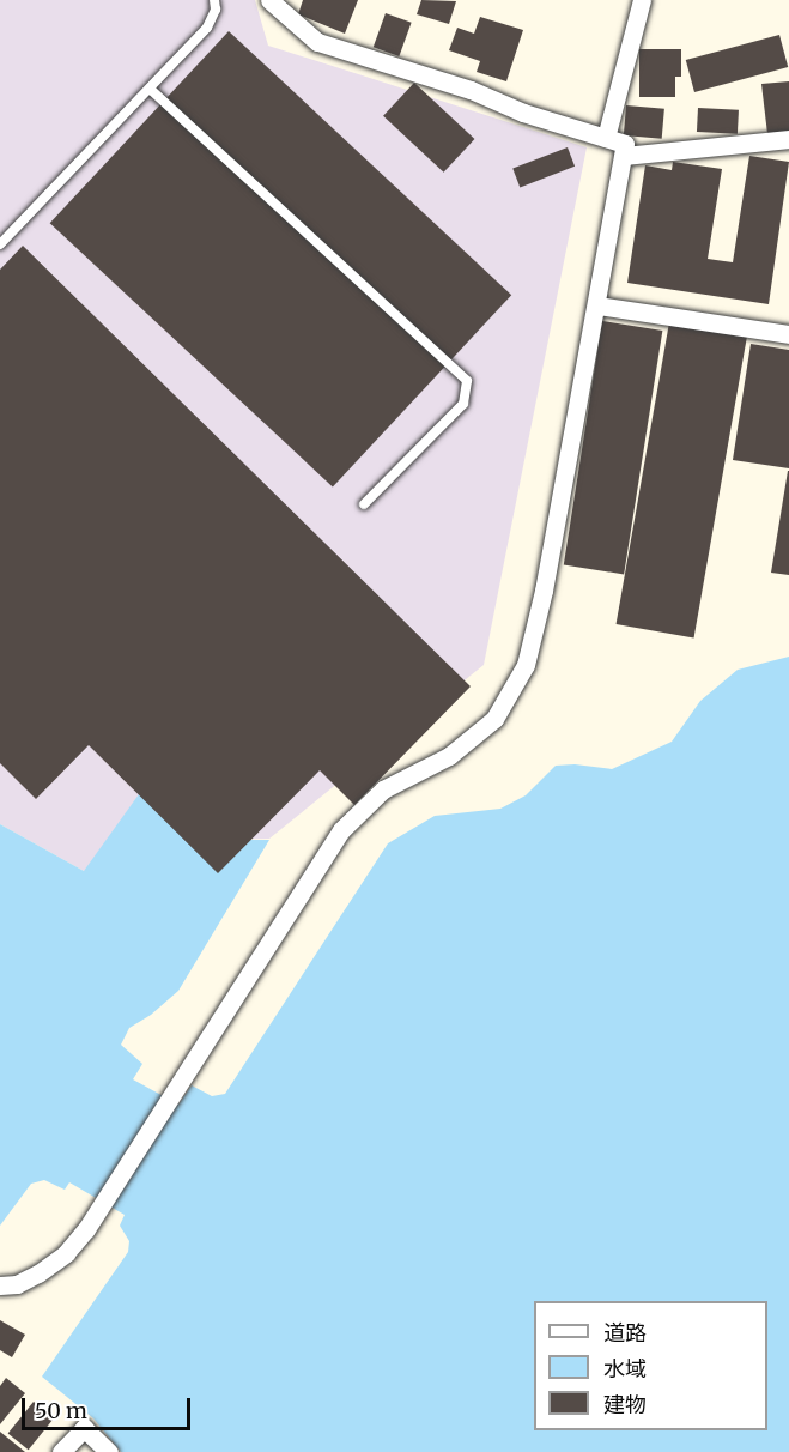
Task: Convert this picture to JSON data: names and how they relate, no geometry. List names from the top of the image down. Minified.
{"legend":["道路","水域","建物"],"scale_bar":"50 m"}
